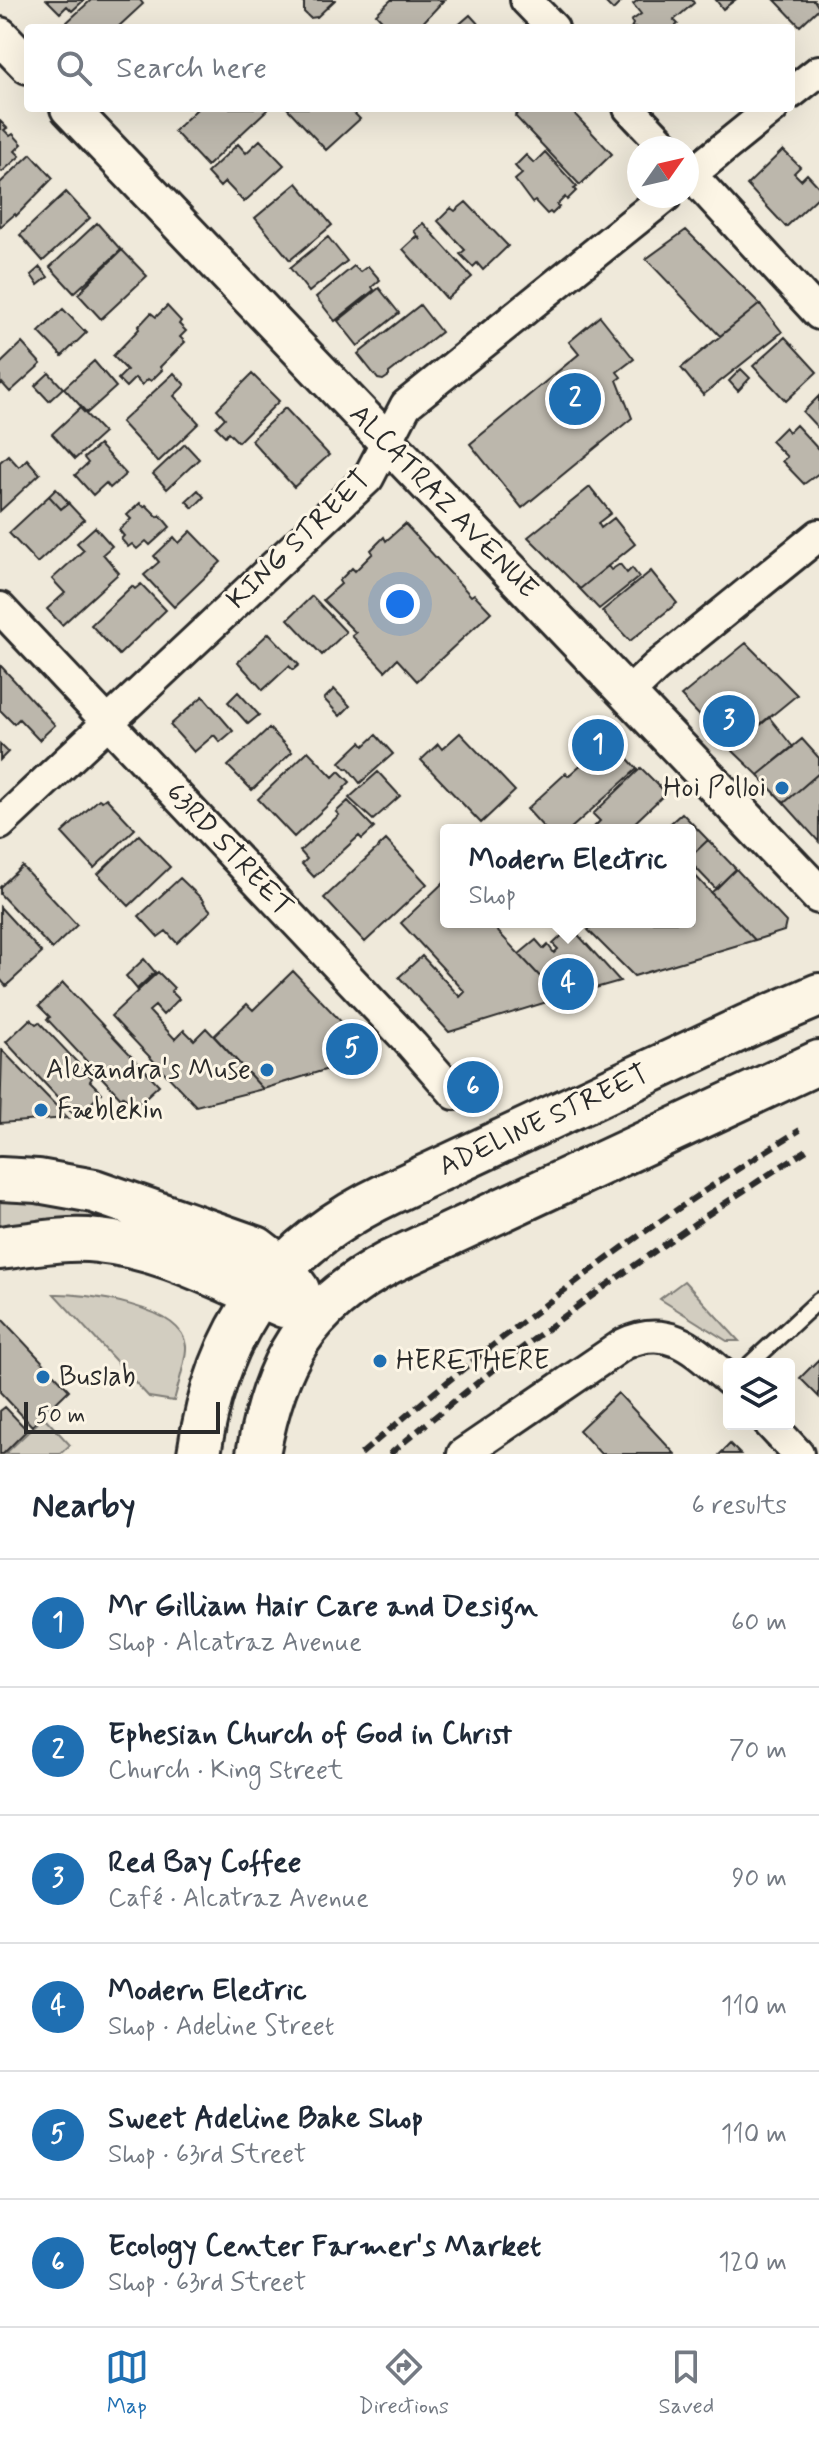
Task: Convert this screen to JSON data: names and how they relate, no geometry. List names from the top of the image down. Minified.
{"streets":{"main road":["ADELINE STREET"],"street":["ALCATRAZ AVENUE","KING STREET","63RD STREET"]},"crossings":[["ALCATRAZ AVENUE","KING STREET"],["KING STREET","63RD STREET"]],"places":["Hoi Polloi","Alexandra's Muse","Fæblekin","HERETHERE","Buslab"],"scale_bar":"50 m","north":"top right","page":{"search":"Search here","pins":["2","3","1","4","5","6"],"popup":["Modern Electric","Shop"],"scale":"50 m","heading":["Nearby","6 results"],"list":[{"mark":"1","name":"Mr Gilliam Hair Care and Design","note":"Shop · Alcatraz Avenue","value":"60 m"},{"mark":"2","name":"Ephesian Church of God in Christ","note":"Church · King Street","value":"70 m"},{"mark":"3","name":"Red Bay Coffee","note":"Café · Alcatraz Avenue","value":"90 m"},{"mark":"4","name":"Modern Electric","note":"Shop · Adeline Street","value":"110 m"},{"mark":"5","name":"Sweet Adeline Bake Shop","note":"Shop · 63rd Street","value":"110 m"},{"mark":"6","name":"Ecology Center Farmer's Market","note":"Shop · 63rd Street","value":"120 m"}],"nav":["Map","Directions","Saved"]}}
